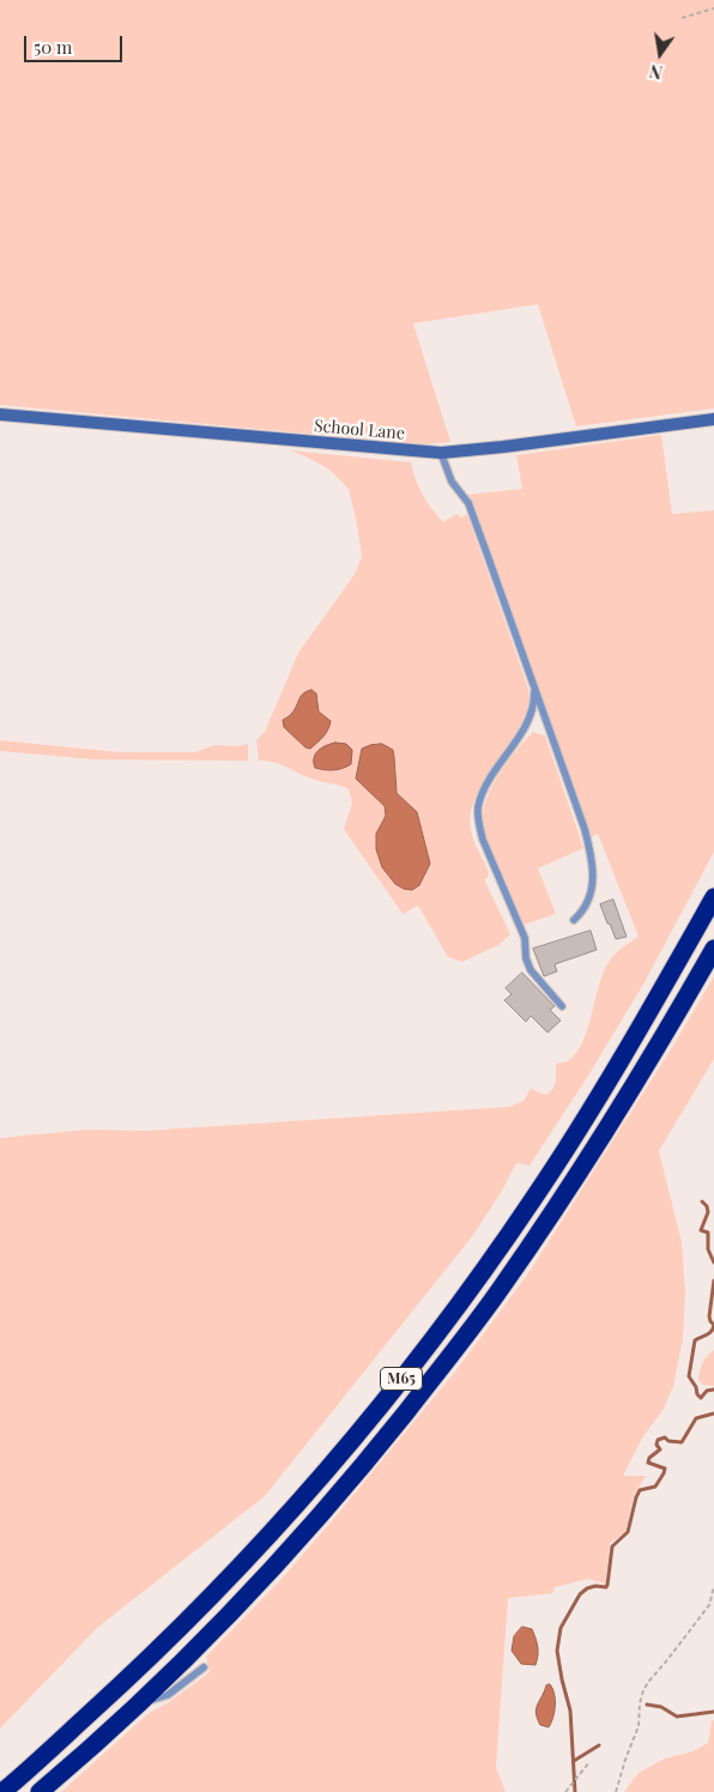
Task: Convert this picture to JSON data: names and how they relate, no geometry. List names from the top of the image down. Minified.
{"streets":{"highway":["M65"],"main road":["School Lane"]},"scale_bar":"50 m","north":"bottom"}
